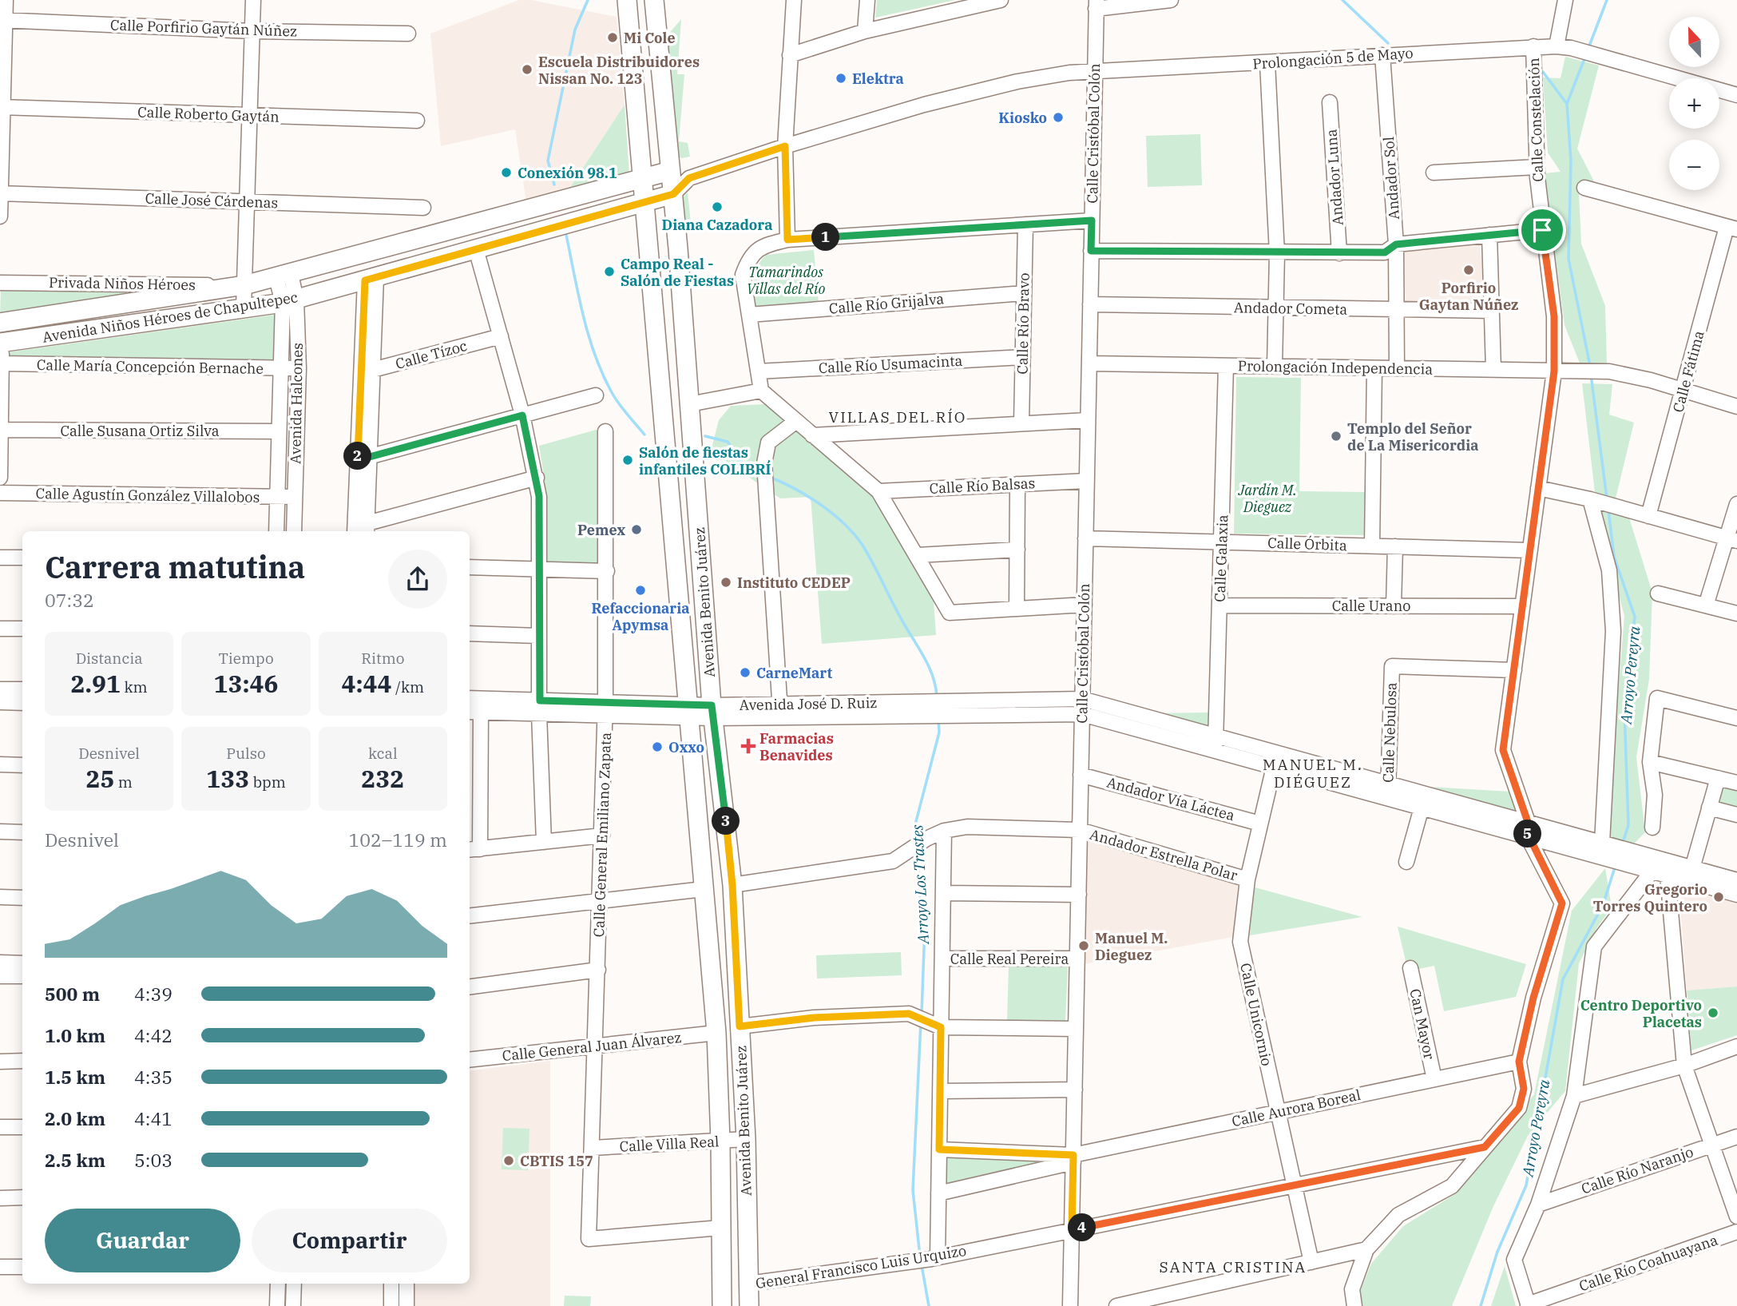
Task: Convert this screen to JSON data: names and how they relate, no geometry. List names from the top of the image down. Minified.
{"streets":{"main road":["Avenida Niños Héroes de Chapultepec","Avenida Benito Juárez"],"street":["Calle Porfirio Gaytán Núñez","Prolongación 5 de Mayo","Calle Roberto Gaytán","Calle Constelación","Calle Cristóbal Colón","Andador Luna","Andador Sol","Calle José Cárdenas","Privada Niños Héroes","Calle Río Grijalva","Andador Cometa","Calle Río Bravo","Calle Tízoc","Calle Río Usumacinta","Calle María Concepción Bernache","Prolongación Independencia","Calle Fátima","Avenida Halcones","Calle Susana Ortiz Silva","Calle Río Balsas","Calle Agustín González Villalobos","Calle Órbita","Calle Galaxia","Calle Urano","Avenida José D. Ruiz","Calle Nebulosa","Andador Vía Láctea","Calle General Emiliano Zapata","Andador Estrella Polar","Calle Real Pereira","Calle Unicornio","Can Mayor","Calle General Juan Álvarez","Calle Aurora Boreal","Calle Villa Real","Calle Río Naranjo","Calle Río Coahuayana","General Francisco Luis Urquizo"]},"crossings":[["Prolongación 5 de Mayo","Calle Constelación"],["Prolongación 5 de Mayo","Calle Cristóbal Colón"],["Prolongación 5 de Mayo","Andador Sol"],["Prolongación 5 de Mayo","Avenida Niños Héroes de Chapultepec"],["Calle Constelación","Prolongación Independencia"],["Calle Constelación","Calle Órbita"],["Calle Constelación","Calle Urano"],["Calle Constelación","Calle Nebulosa"],["Calle Constelación","Calle Aurora Boreal"],["Calle Constelación","General Francisco Luis Urquizo"],["Calle Cristóbal Colón","Andador Cometa"],["Calle Cristóbal Colón","Avenida Niños Héroes de Chapultepec"],["Calle Cristóbal Colón","Prolongación Independencia"],["Calle Cristóbal Colón","Calle Río Balsas"],["Calle Cristóbal Colón","Calle Órbita"],["Calle Cristóbal Colón","Avenida José D. Ruiz"],["Calle Cristóbal Colón","Andador Vía Láctea"],["Calle Cristóbal Colón","Andador Estrella Polar"],["Calle Cristóbal Colón","Calle Real Pereira"],["Calle Cristóbal Colón","Calle Aurora Boreal"],["Calle Cristóbal Colón","General Francisco Luis Urquizo"],["Andador Sol","Andador Cometa"],["Andador Sol","Prolongación Independencia"],["Privada Niños Héroes","Avenida Niños Héroes de Chapultepec"],["Calle Río Grijalva","Calle Río Bravo"],["Avenida Niños Héroes de Chapultepec","Avenida Halcones"],["Avenida Niños Héroes de Chapultepec","Avenida Benito Juárez"],["Calle Río Bravo","Calle Río Usumacinta"],["Calle María Concepción Bernache","Avenida Halcones"],["Prolongación Independencia","Calle Fátima"],["Prolongación Independencia","Calle Galaxia"],["Avenida Halcones","Calle Susana Ortiz Silva"],["Avenida Halcones","Calle Agustín González Villalobos"],["Calle Órbita","Calle Galaxia"],["Calle Galaxia","Calle Urano"],["Calle Galaxia","Avenida José D. Ruiz"],["Avenida Benito Juárez","Avenida José D. Ruiz"],["Avenida Benito Juárez","Calle General Emiliano Zapata"],["Avenida Benito Juárez","Andador Estrella Polar"],["Avenida Benito Juárez","Calle General Juan Álvarez"],["Avenida Benito Juárez","Calle Villa Real"],["Avenida Benito Juárez","General Francisco Luis Urquizo"],["Avenida José D. Ruiz","Calle Nebulosa"],["Avenida José D. Ruiz","Calle General Emiliano Zapata"],["Avenida José D. Ruiz","Calle Unicornio"],["Andador Vía Láctea","Calle Unicornio"],["Calle General Emiliano Zapata","Calle General Juan Álvarez"],["Calle General Emiliano Zapata","Calle Villa Real"],["Andador Estrella Polar","Calle Unicornio"],["Calle Unicornio","Calle Aurora Boreal"],["Calle Unicornio","General Francisco Luis Urquizo"],["Can Mayor","Calle Aurora Boreal"]],"districts":["VILLAS DEL RÍO","MANUEL M. DIÉGUEZ","SANTA CRISTINA"],"water":["Arroyo Pereyra","Arroyo Los Trastes"],"parks":["Tamarindos Villas del Río","Jardín M. Dieguez"],"places":{"other":["Mi Cole","Escuela Distribuidores Nissan No. 123","Elektra","Kiosko","Conexión 98.1","Diana Cazadora","Porfirio Gaytan Núñez","Campo Real - Salón de Fiestas","Templo del Señor de La Misericordia","Salón de fiestas infantiles COLIBRÍ","Pemex","Instituto CEDEP","Refaccionaria Apymsa","CarneMart","Oxxo","Gregorio Torres Quintero","Manuel M. Dieguez","Centro Deportivo Placetas","CBTIS 157"],"health":["Farmacias Benavides"]},"north":"top","page":{"map_buttons":["+","−"],"pins":["1","2","3","5","4"],"heading":["Carrera matutina","07:32"],"stats":[["Distancia","2.91 km"],["Tiempo","13:46"],["Ritmo","4:44 /km"],["Desnivel","25 m"],["Pulso","133 bpm"],["kcal","232"]],"chart":["Desnivel","102–119 m"],"list":[{"name":"500 m","note":"4:39"},{"name":"1.0 km","note":"4:42"},{"name":"1.5 km","note":"4:35"},{"name":"2.0 km","note":"4:41"},{"name":"2.5 km","note":"5:03"}],"buttons":["Guardar","Compartir"]}}
